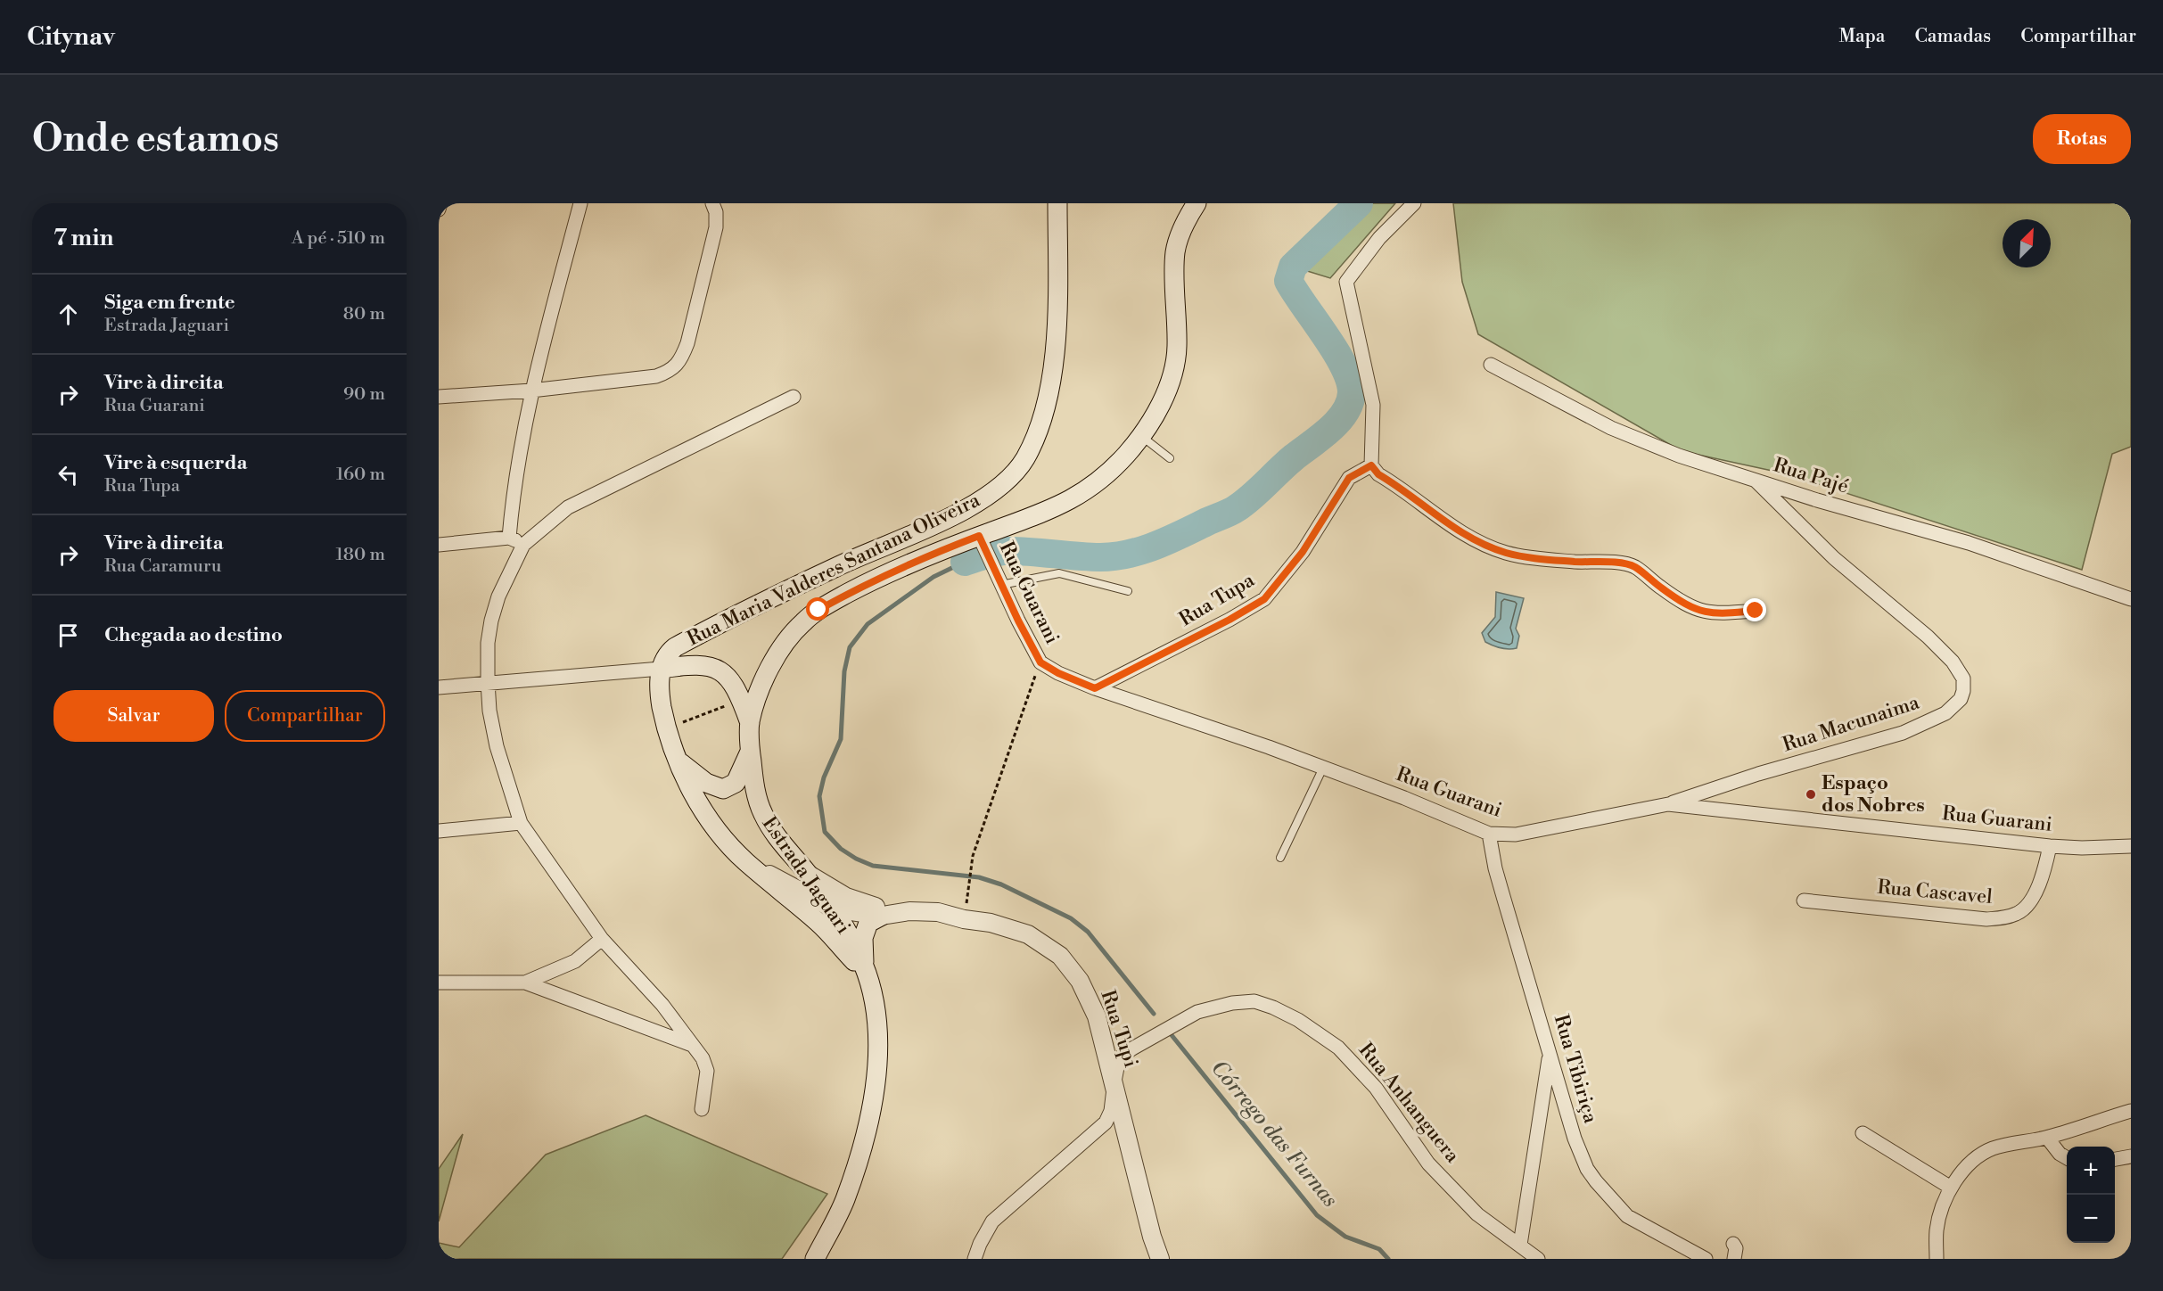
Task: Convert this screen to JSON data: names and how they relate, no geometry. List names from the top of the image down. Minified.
{"streets":{"main road":["Rua Maria Valderes Santana Oliveira","Estrada Jaguari"],"street":["Rua Pajé","Rua Guarani","Rua Tupa","Rua Macunaima","Rua Cascavel","Rua Tupi","Rua Tibiriça","Rua Anhanguera"]},"crossings":[["Rua Pajé","Rua Macunaima"],["Rua Guarani","Rua Tupa"],["Rua Guarani","Rua Macunaima"],["Rua Guarani","Estrada Jaguari"],["Rua Guarani","Rua Cascavel"],["Rua Guarani","Rua Tibiriça"],["Estrada Jaguari","Rua Tupi"],["Rua Tupi","Rua Anhanguera"]],"water":["Córrego das Furnas"],"places":["Espaço dos Nobres"],"north":"top right","page":{"header":"Citynav","nav":["Mapa","Camadas","Compartilhar"],"buttons":["Rotas",["Salvar","Compartilhar"]],"title":"Onde estamos","heading":["7 min","A pé · 510 m"],"list":[["Siga em frente","Estrada Jaguari","80 m"],["Vire à direita","Rua Guarani","90 m"],["Vire à esquerda","Rua Tupa","160 m"],["Vire à direita","Rua Caramuru","180 m"],"Chegada ao destino"],"map_buttons":["+","−"]}}
